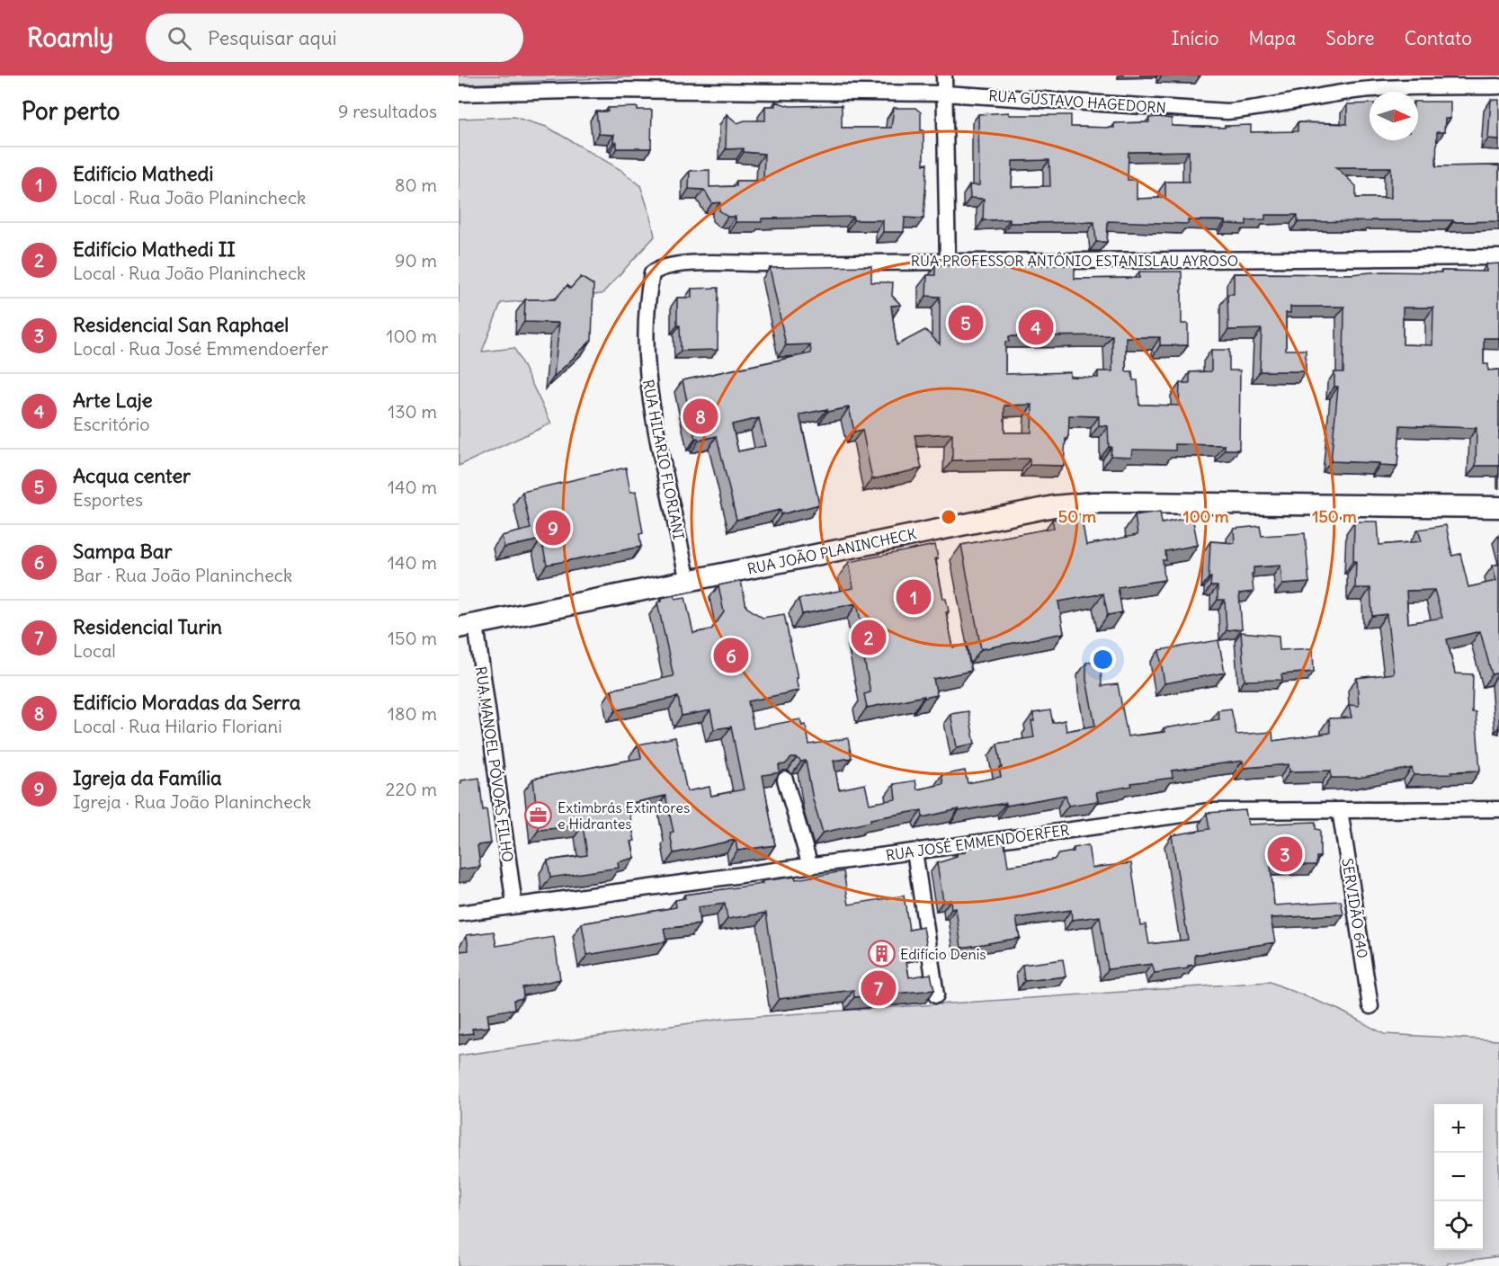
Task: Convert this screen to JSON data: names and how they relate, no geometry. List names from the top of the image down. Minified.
{"streets":{"main road":["RUA JOÃO PLANINCHECK"],"street":["RUA GUSTAVO HAGEDORN","RUA PROFESSOR ANTÔNIO ESTANISLAU AYROSO","RUA HILARIO FLORIANI","RUA MANOEL PÓVOAS FILHO","RUA JOSÉ EMMENDOERFER","SERVIDÃO 640"]},"crossings":[["RUA PROFESSOR ANTÔNIO ESTANISLAU AYROSO","RUA HILARIO FLORIANI"],["RUA HILARIO FLORIANI","RUA JOÃO PLANINCHECK"],["RUA JOÃO PLANINCHECK","RUA MANOEL PÓVOAS FILHO"],["RUA MANOEL PÓVOAS FILHO","RUA JOSÉ EMMENDOERFER"],["RUA JOSÉ EMMENDOERFER","SERVIDÃO 640"]],"places":{"office":["Extimbrás Extintores e Hidrantes"],"building":["Edifício Denis"]},"north":"right","page":{"header":"Roamly","search":"Pesquisar aqui","nav":["Início","Mapa","Sobre","Contato"],"heading":["Por perto","9 resultados"],"list":[{"mark":"1","name":"Edifício Mathedi","note":"Local · Rua João Planincheck","value":"80 m"},{"mark":"2","name":"Edifício Mathedi II","note":"Local · Rua João Planincheck","value":"90 m"},{"mark":"3","name":"Residencial San Raphael","note":"Local · Rua José Emmendoerfer","value":"100 m"},{"mark":"4","name":"Arte Laje","note":"Escritório","value":"130 m"},{"mark":"5","name":"Acqua center","note":"Esportes","value":"140 m"},{"mark":"6","name":"Sampa Bar","note":"Bar · Rua João Planincheck","value":"140 m"},{"mark":"7","name":"Residencial Turin","note":"Local","value":"150 m"},{"mark":"8","name":"Edifício Moradas da Serra","note":"Local · Rua Hilario Floriani","value":"180 m"},{"mark":"9","name":"Igreja da Família","note":"Igreja · Rua João Planincheck","value":"220 m"}],"pins":["5","4","8","9","1","2","6","3","7"],"map_buttons":["+","−"]},"rings":["50 m","100 m","150 m"]}
